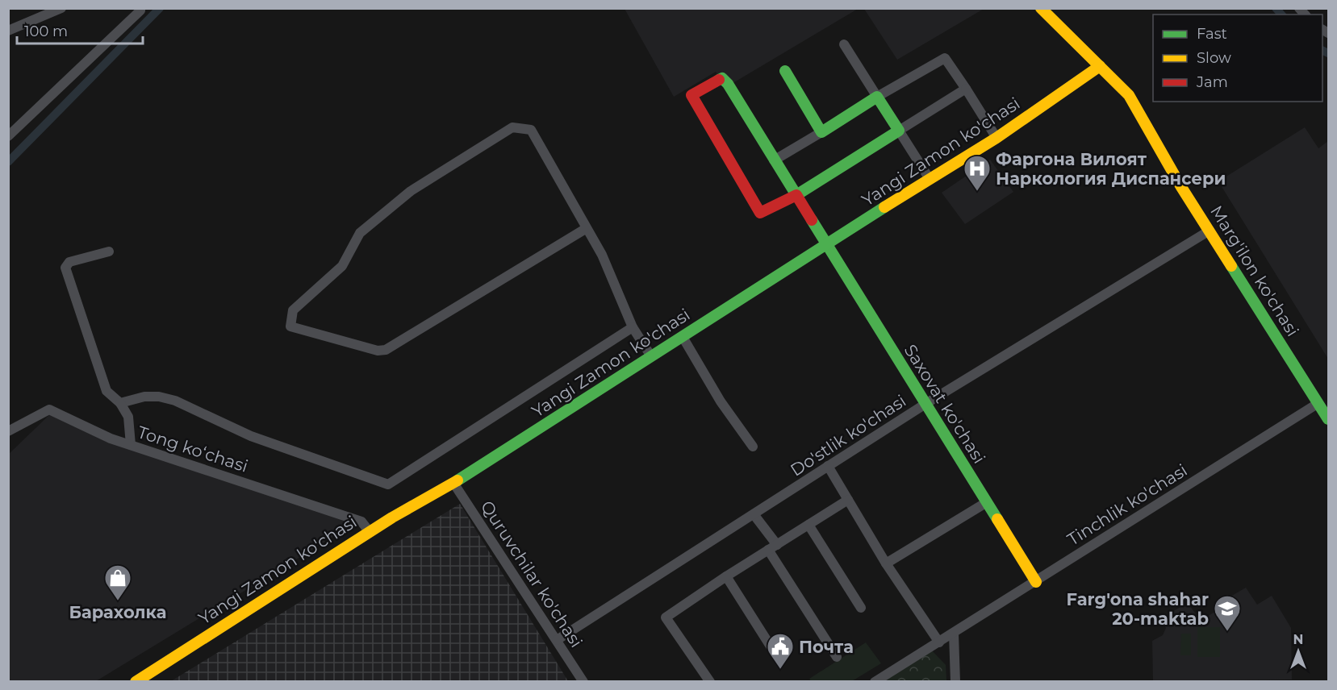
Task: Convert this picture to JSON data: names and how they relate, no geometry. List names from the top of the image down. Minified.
{"streets":{"street":["Yangi Zamon ko'chasi","Marg'ilon ko'chasi","Saxovat ko'chasi","Do'stlik ko'chasi","Tong koʻchasi","Tinchlik ko'chasi","Quruvchilar ko'chasi"]},"crossings":[["Yangi Zamon ko'chasi","Marg'ilon ko'chasi"],["Yangi Zamon ko'chasi","Saxovat ko'chasi"],["Yangi Zamon ko'chasi","Tong koʻchasi"],["Yangi Zamon ko'chasi","Quruvchilar ko'chasi"],["Marg'ilon ko'chasi","Do'stlik ko'chasi"],["Marg'ilon ko'chasi","Tinchlik ko'chasi"],["Saxovat ko'chasi","Do'stlik ko'chasi"],["Saxovat ko'chasi","Tinchlik ko'chasi"],["Do'stlik ko'chasi","Quruvchilar ko'chasi"]],"places":{"hospital":["Фаргона Вилоят Наркология Диспансери"],"shop":["Барахолка"],"school or university":["Farg'ona shahar 20-maktab"],"public building":["Почта"]},"legend":["Fast","Slow","Jam"],"scale_bar":"100 m","north":"top"}
